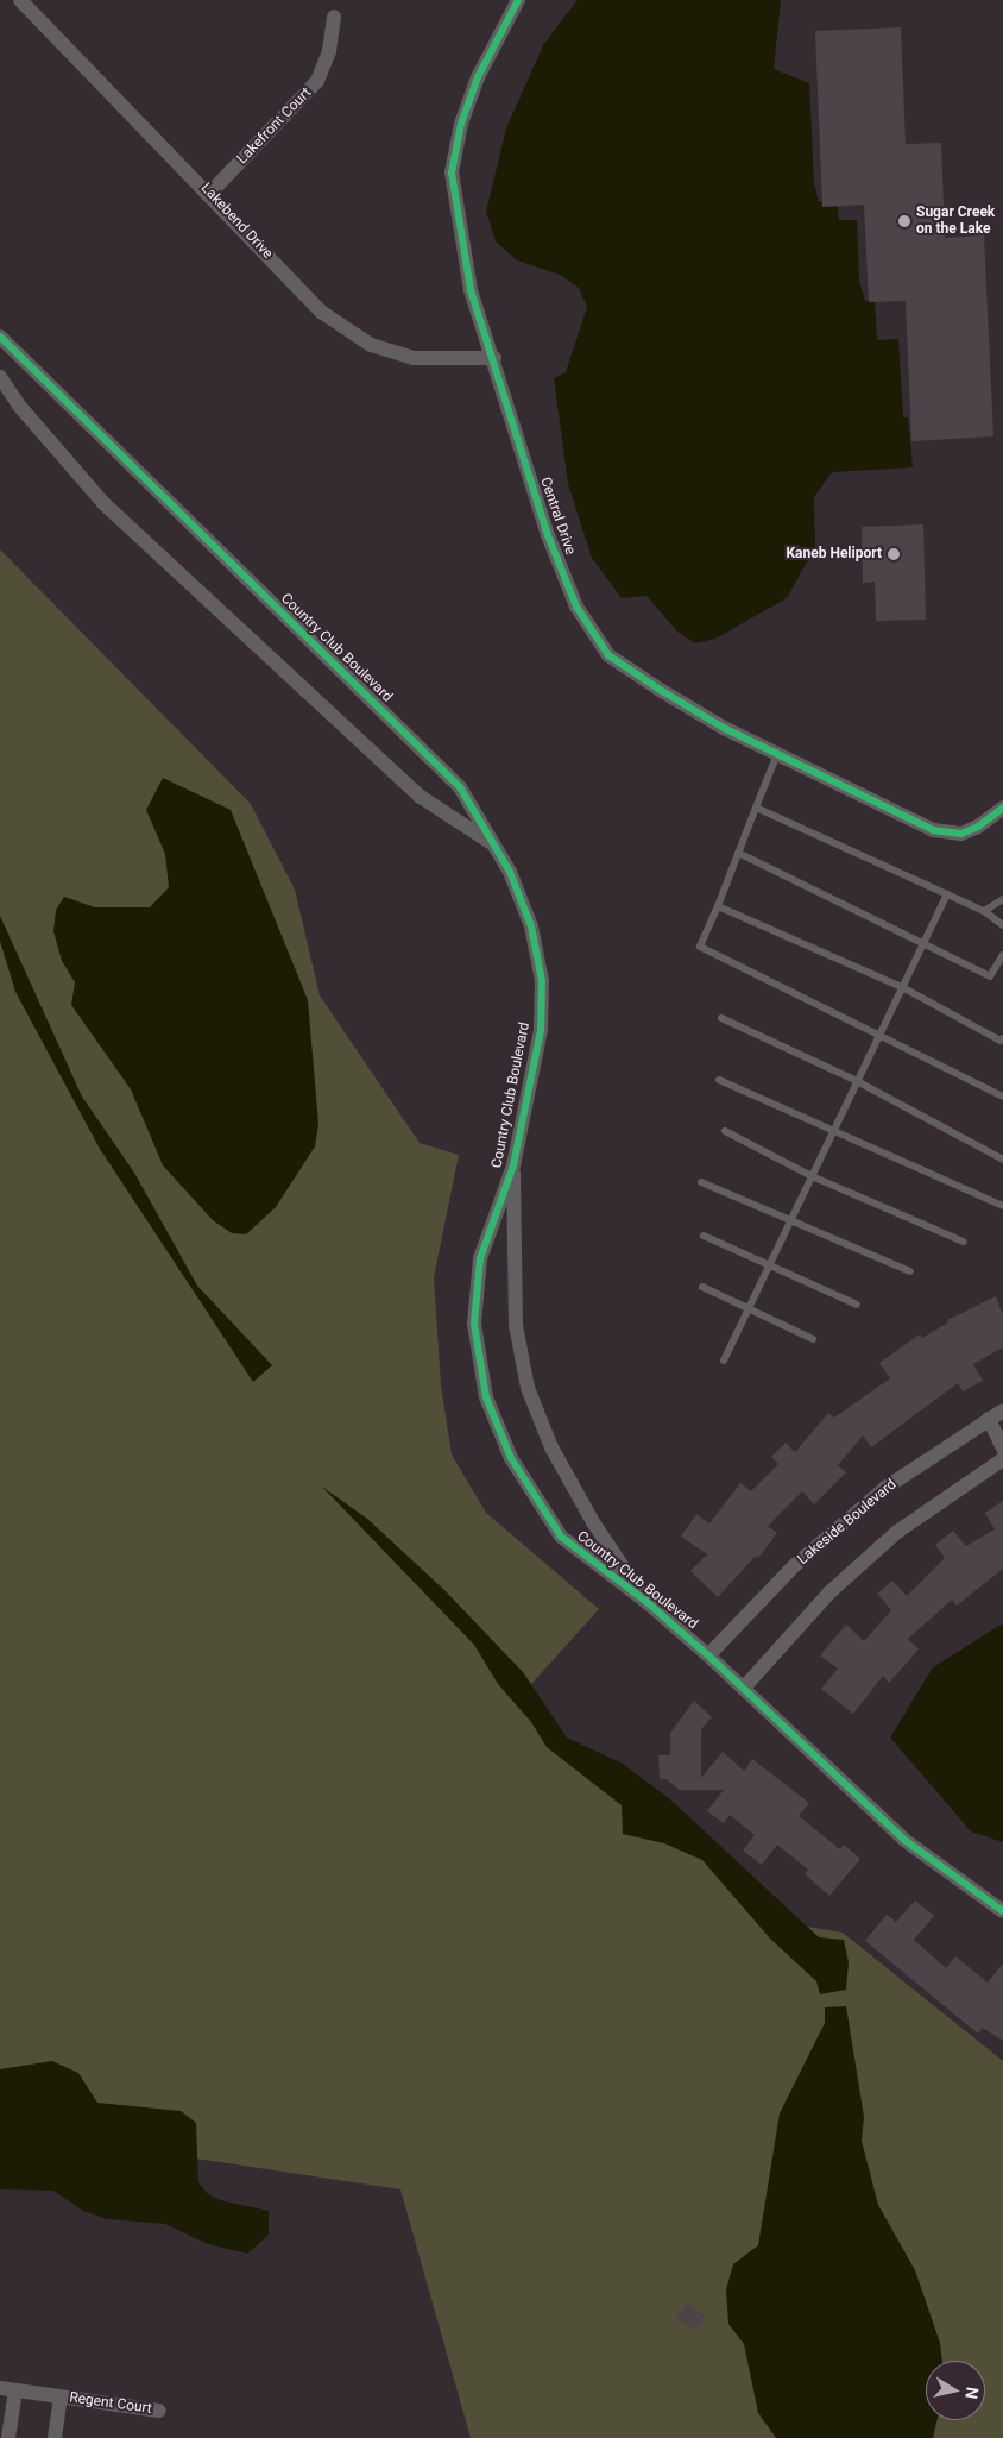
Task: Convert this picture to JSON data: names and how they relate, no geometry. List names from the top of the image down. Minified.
{"streets":{"street":["Lakefront Court","Lakebend Drive","Central Drive","Country Club Boulevard","Lakeside Boulevard","Regent Court"]},"crossings":[["Lakefront Court","Lakebend Drive"],["Lakebend Drive","Central Drive"],["Country Club Boulevard","Lakeside Boulevard"]],"places":["Sugar Creek on the Lake","Kaneb Heliport"],"north":"right"}
